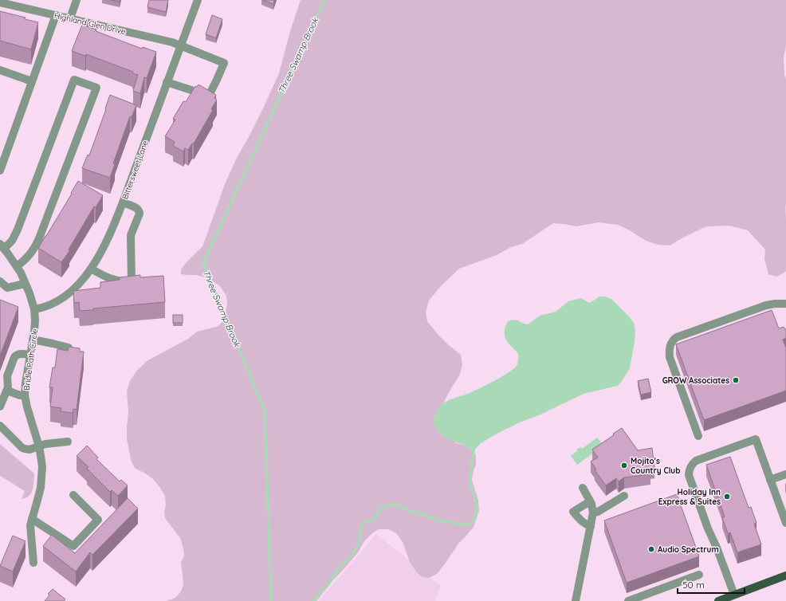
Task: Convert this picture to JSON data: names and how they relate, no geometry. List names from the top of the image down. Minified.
{"streets":{"street":["Highland Glen Drive","Bittersweet Lane","Bridle Path Circle"]},"crossings":[["Highland Glen Drive","Bittersweet Lane"],["Bittersweet Lane","Bridle Path Circle"]],"water":["Three Swamp Brook"],"places":["GROW Associates","Mojito's Country Club","Holiday Inn Express & Suites","Audio Spectrum"],"scale_bar":"50 m"}
